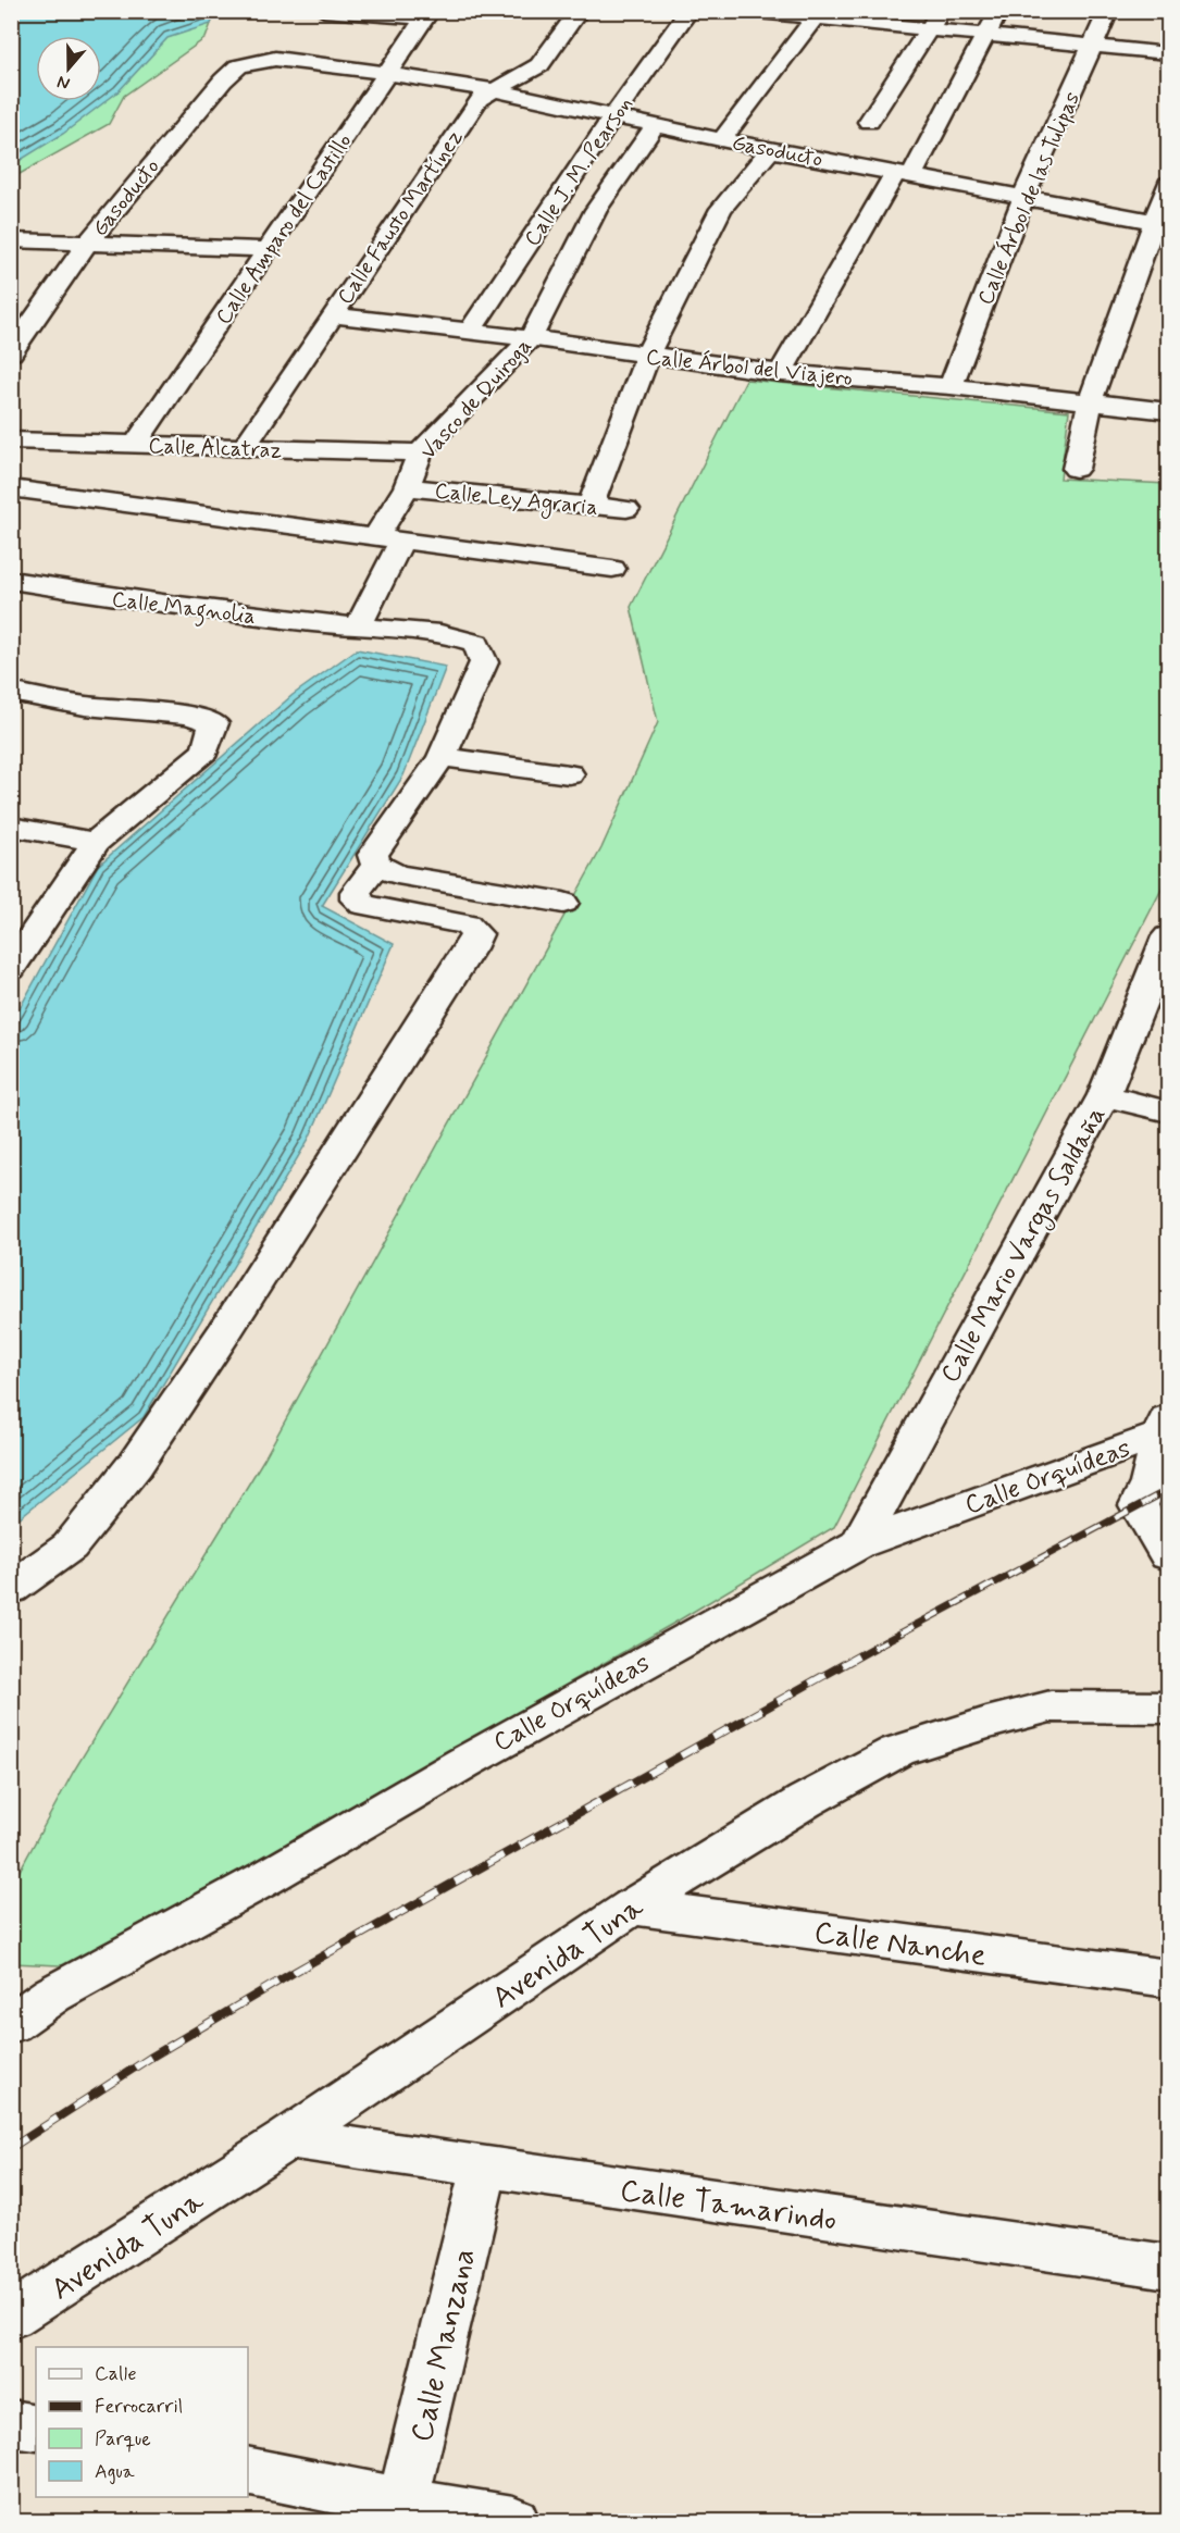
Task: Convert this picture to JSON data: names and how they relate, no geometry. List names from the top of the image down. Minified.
{"streets":{"street":["Gasoducto","Calle J. M. Pearson","Calle Árbol de las Tulipas","Calle Fausto Martínez","Calle Amparo del Castillo","Calle Árbol del Viajero","Vasco de Quiroga","Calle Alcatraz","Calle Ley Agraria","Calle Magnolia","Calle Mario Vargas Saldaña","Calle Orquídeas","Calle Nanche","Avenida Tuna","Calle Tamarindo","Calle Manzana"]},"crossings":[["Gasoducto","Calle J. M. Pearson"],["Gasoducto","Calle Árbol de las Tulipas"],["Gasoducto","Calle Fausto Martínez"],["Gasoducto","Calle Amparo del Castillo"],["Gasoducto","Vasco de Quiroga"],["Calle J. M. Pearson","Calle Árbol del Viajero"],["Calle Árbol de las Tulipas","Calle Árbol del Viajero"],["Calle Fausto Martínez","Calle Árbol del Viajero"],["Calle Fausto Martínez","Calle Alcatraz"],["Calle Amparo del Castillo","Calle Alcatraz"],["Calle Árbol del Viajero","Vasco de Quiroga"],["Vasco de Quiroga","Calle Alcatraz"],["Vasco de Quiroga","Calle Ley Agraria"],["Vasco de Quiroga","Calle Magnolia"],["Calle Mario Vargas Saldaña","Calle Orquídeas"],["Calle Nanche","Avenida Tuna"],["Avenida Tuna","Calle Tamarindo"],["Calle Tamarindo","Calle Manzana"]],"legend":["Calle","Ferrocarril","Parque","Agua"],"north":"bottom"}
